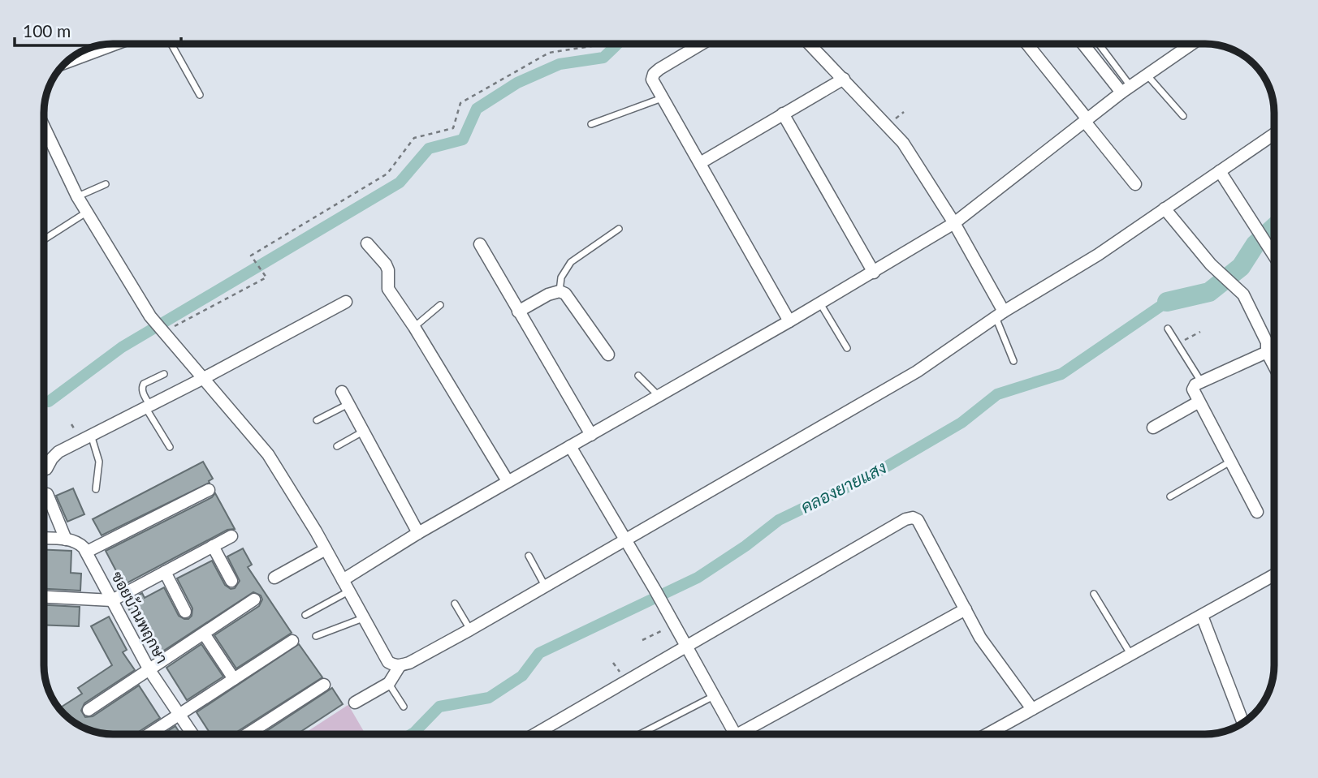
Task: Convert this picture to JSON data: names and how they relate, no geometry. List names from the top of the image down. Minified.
{"streets":{"street":["ซอยบ้านพฤกษา"]},"water":["คลองยายแสง"],"scale_bar":"100 m"}
